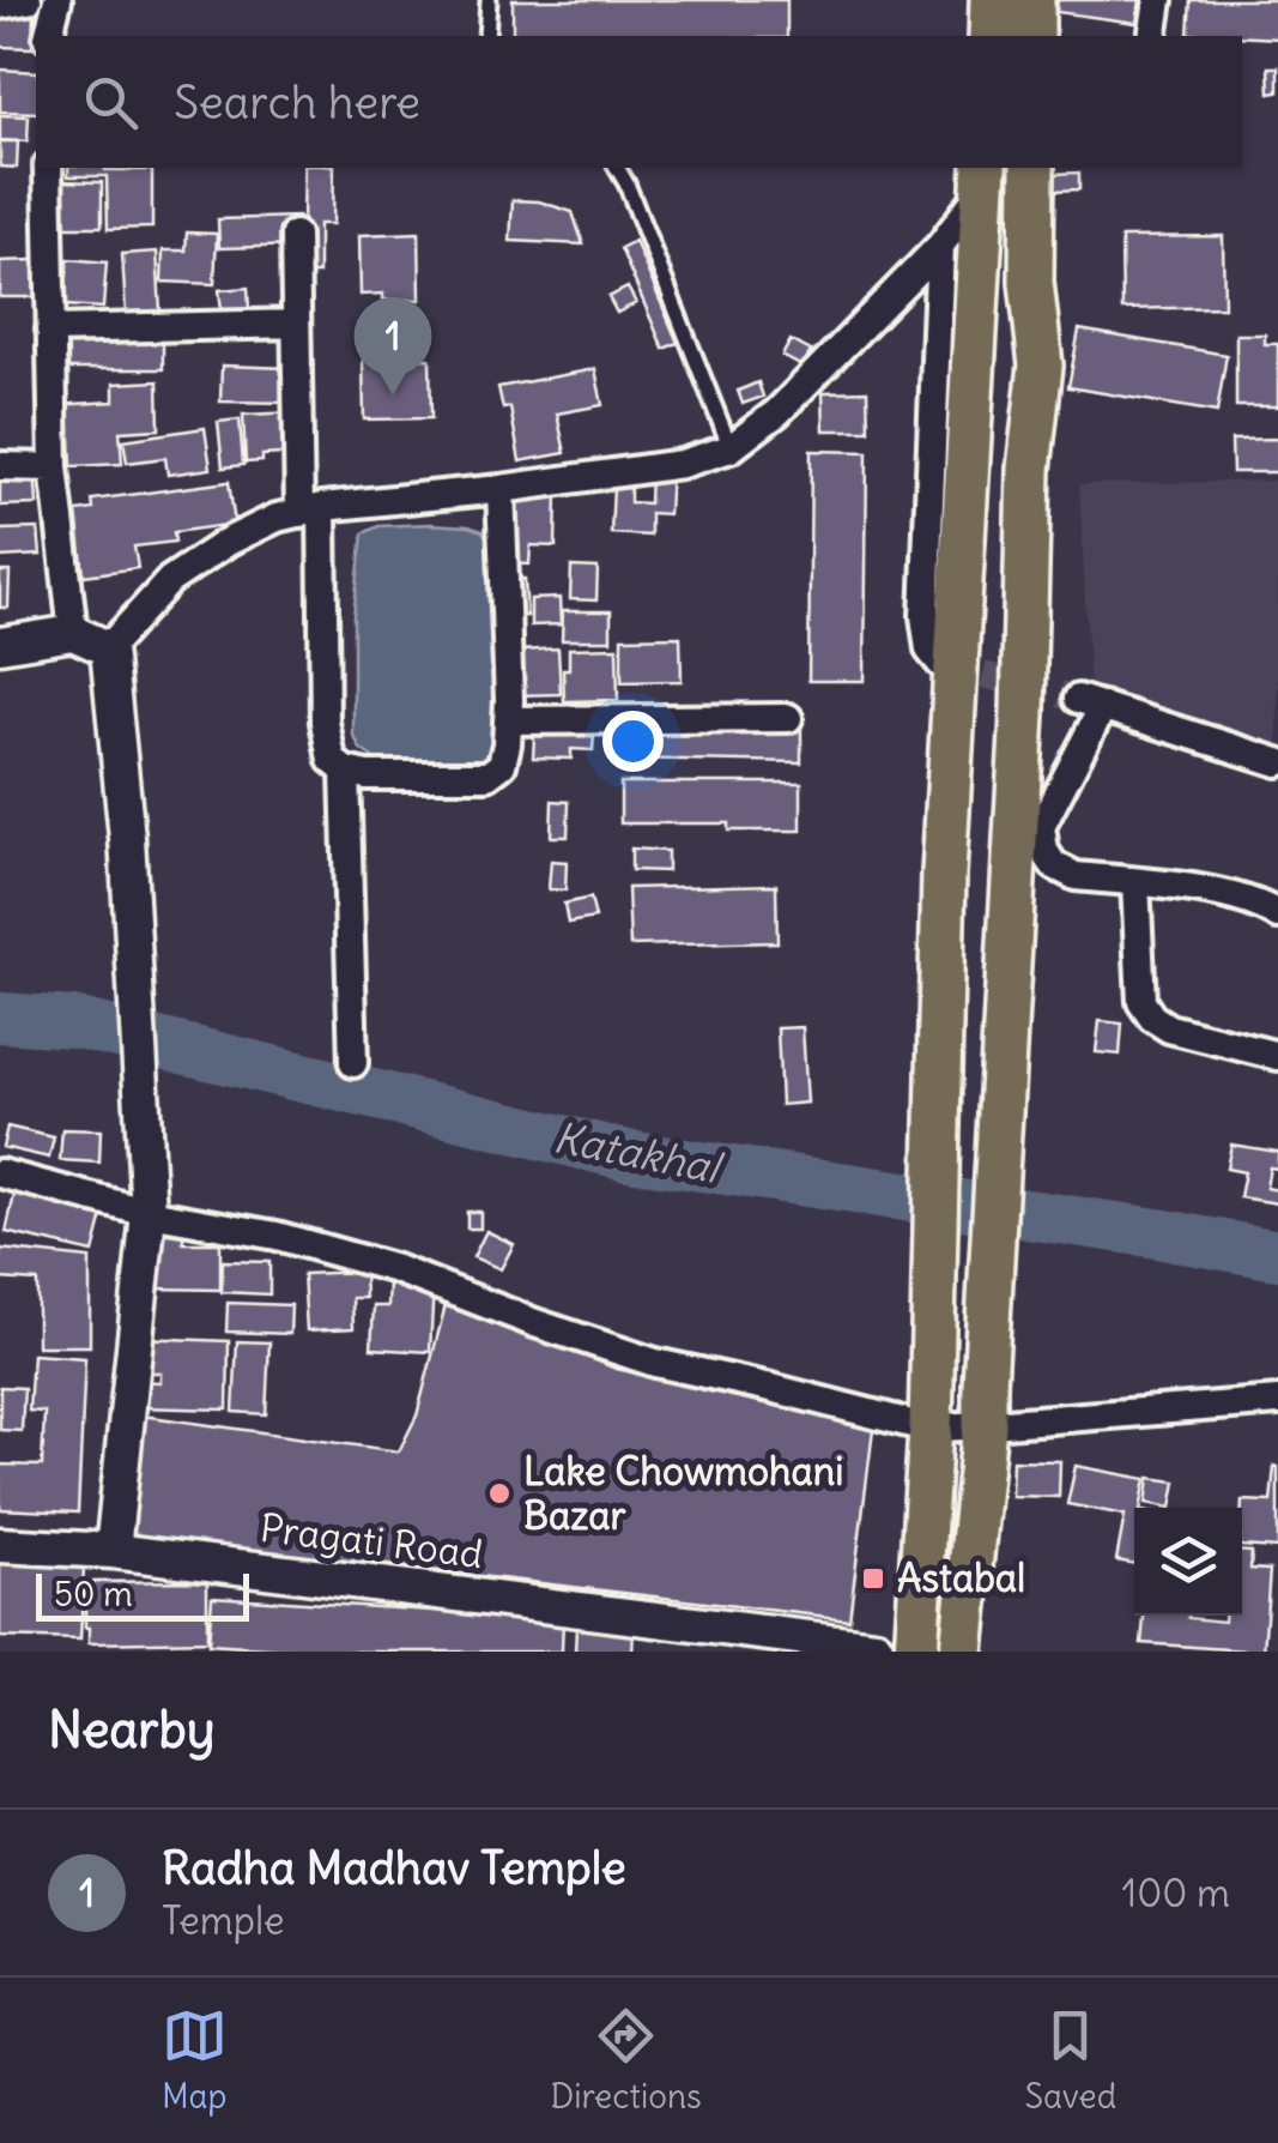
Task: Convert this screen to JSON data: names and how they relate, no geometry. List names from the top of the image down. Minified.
{"streets":{"street":["Pragati Road"]},"water":["Katakhal"],"places":{"other":["Lake Chowmohani Bazar"],"transit":["Astabal"]},"scale_bar":"50 m","page":{"search":"Search here","pins":"1","scale":"50 m","heading":"Nearby","list":[{"mark":"1","name":"Radha Madhav Temple","note":"Temple","value":"100 m"}],"nav":["Map","Directions","Saved"]}}
